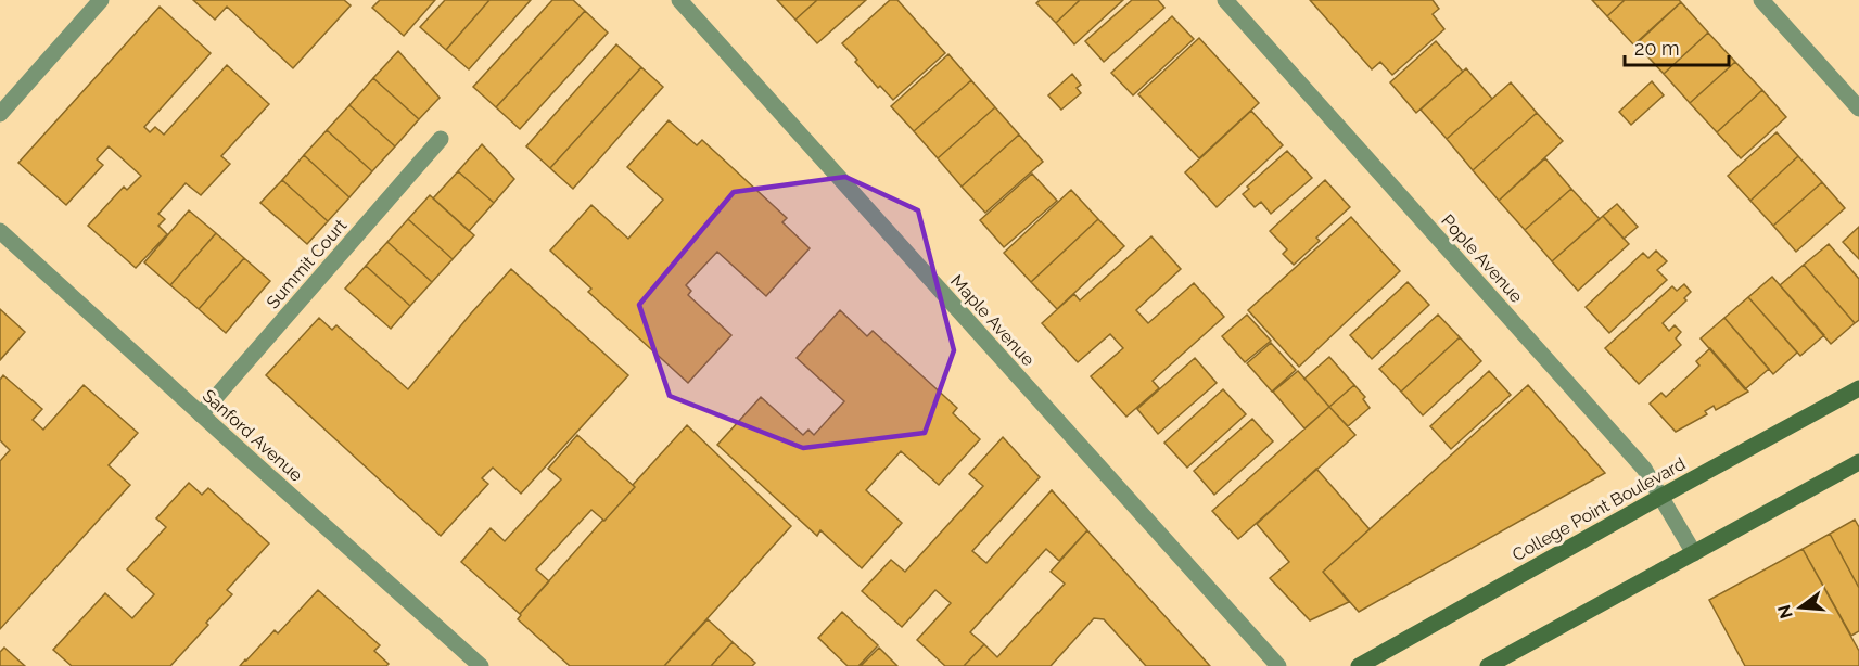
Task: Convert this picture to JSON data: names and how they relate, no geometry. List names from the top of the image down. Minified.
{"streets":{"main road":["College Point Boulevard"],"street":["Pople Avenue","Summit Court","Maple Avenue","Sanford Avenue"]},"crossings":[["Pople Avenue","College Point Boulevard"],["Summit Court","Sanford Avenue"]],"scale_bar":"20 m","north":"left"}
